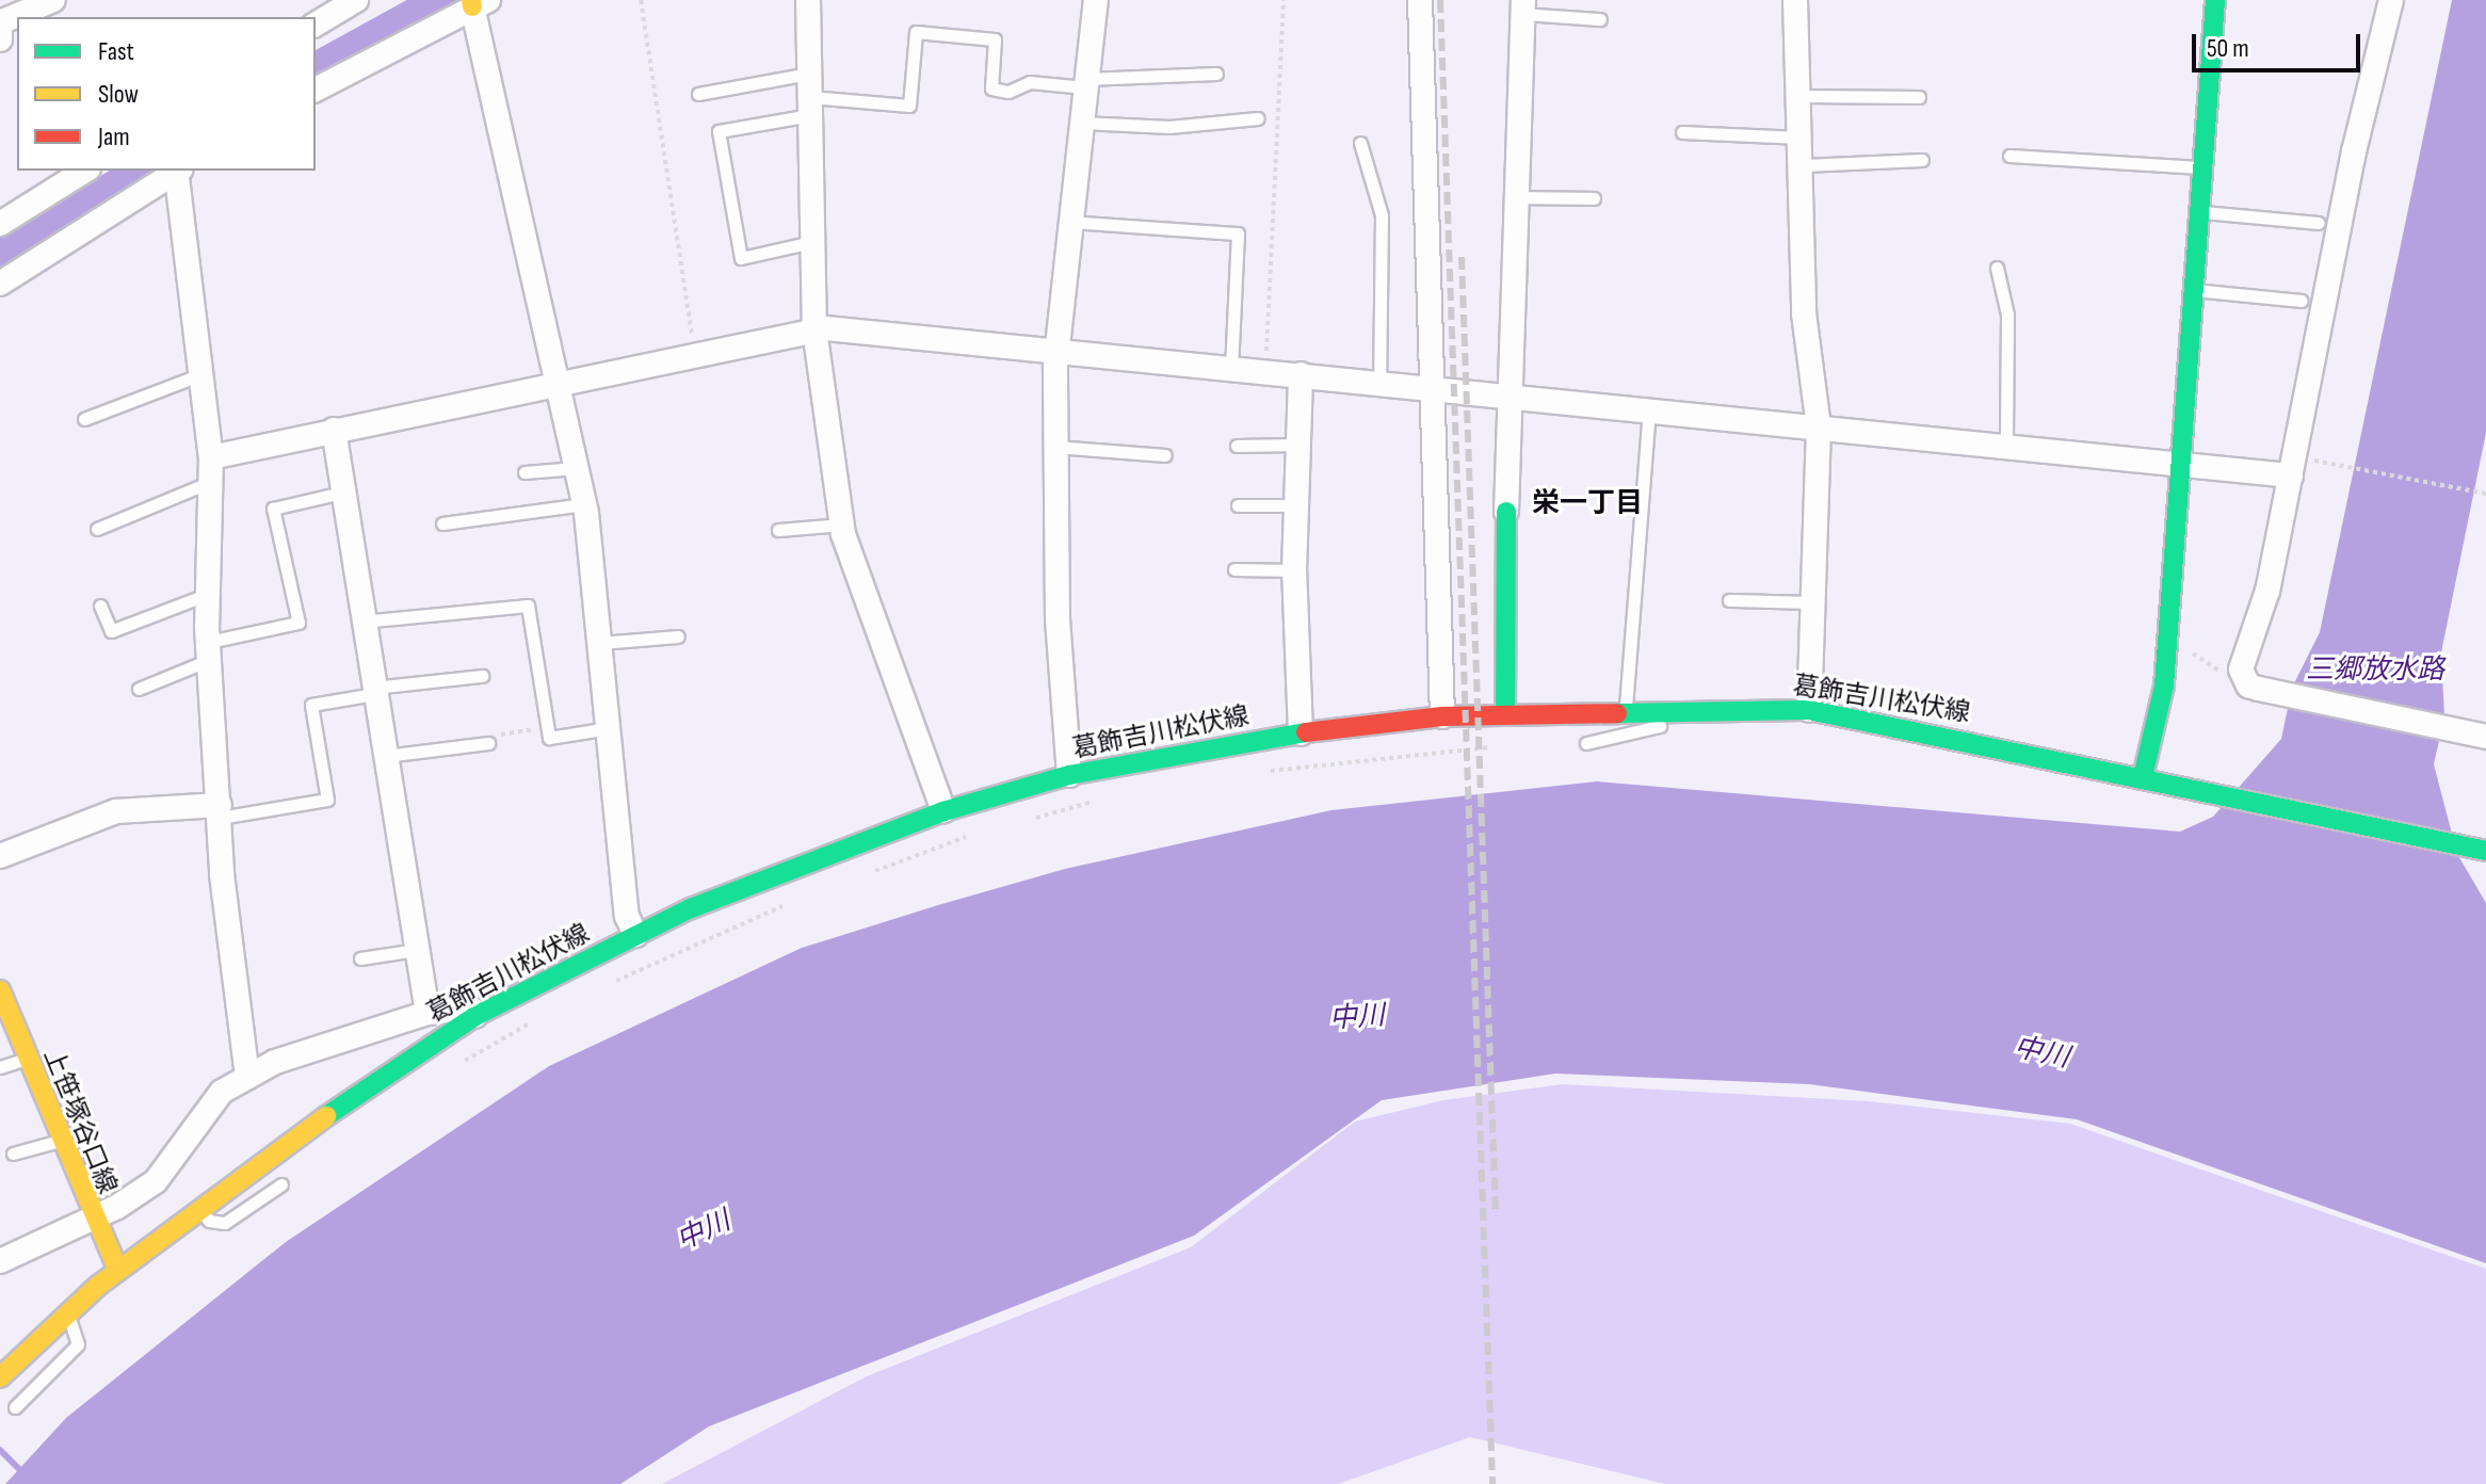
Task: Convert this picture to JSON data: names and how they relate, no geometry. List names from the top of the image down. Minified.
{"streets":{"main road":["葛飾吉川松伏線","上笹塚谷口線"]},"crossings":[["葛飾吉川松伏線","上笹塚谷口線"]],"districts":["栄一丁目"],"water":["三郷放水路","中川"],"legend":["Fast","Slow","Jam"],"scale_bar":"50 m"}
